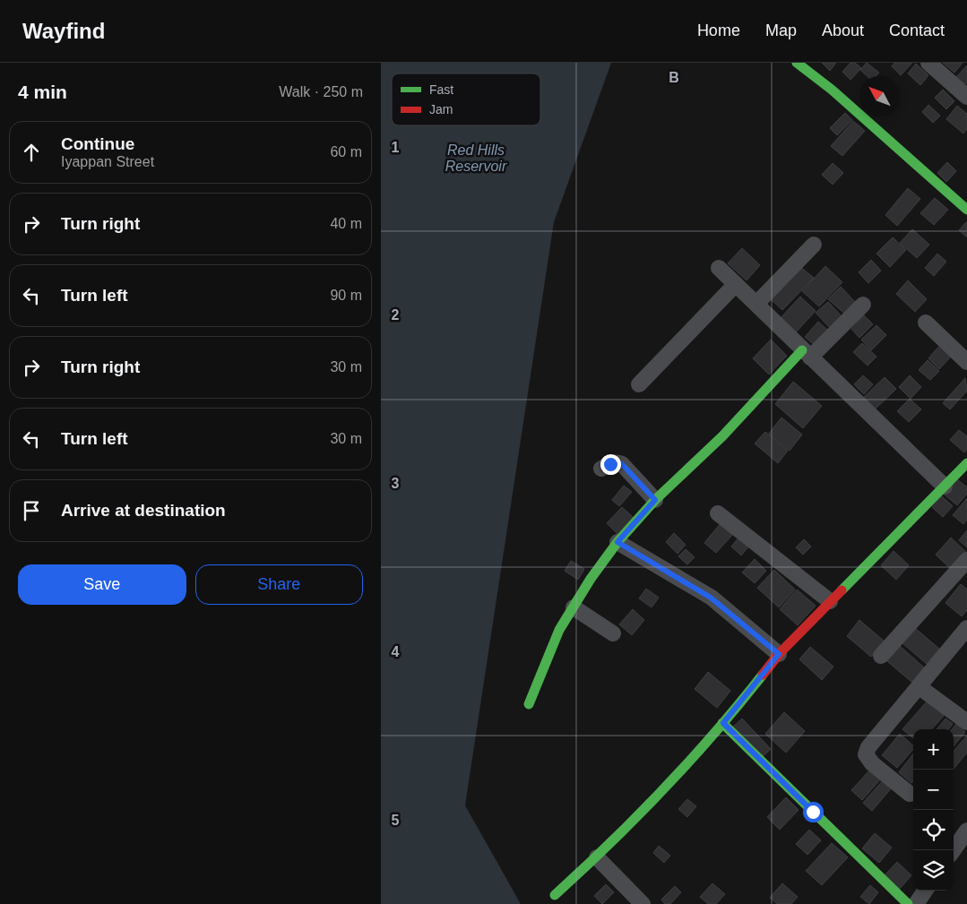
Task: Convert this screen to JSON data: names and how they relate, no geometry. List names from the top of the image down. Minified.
{"water":["Red Hills Reservoir"],"legend":["Fast","Jam"],"north":"top left","page":{"header":"Wayfind","nav":["Home","Map","About","Contact"],"heading":["4 min","Walk · 250 m"],"list":[["Continue","Iyappan Street","60 m"],["Turn right","40 m"],["Turn left","90 m"],["Turn right","30 m"],["Turn left","30 m"],"Arrive at destination"],"buttons":["Save","Share"],"map_buttons":["+","−"]},"grid":{"columns":["B"],"rows":["1","2","3","4","5"]}}
